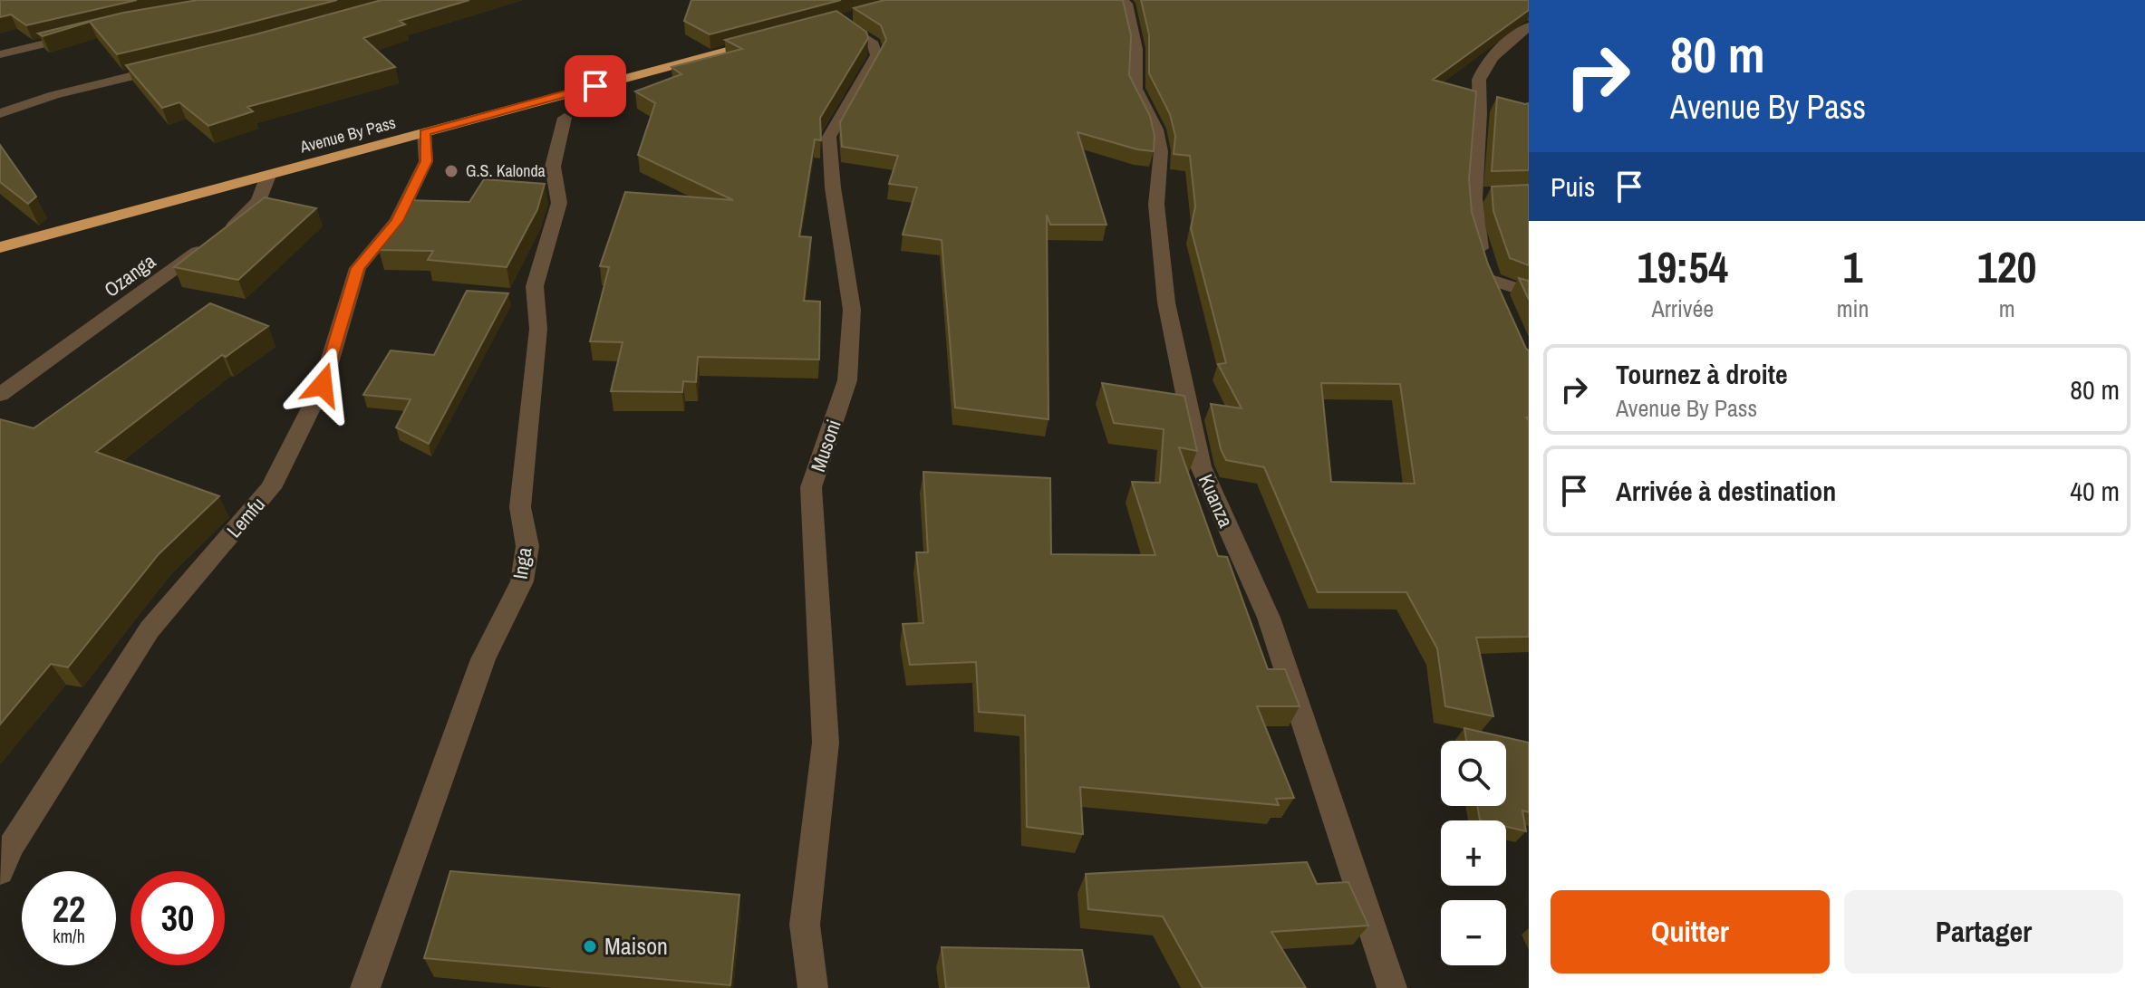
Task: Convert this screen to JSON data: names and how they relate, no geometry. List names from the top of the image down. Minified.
{"streets":{"highway":["Avenue By Pass"],"street":["Ozanga","Musoni","Kuanza","Lemfu","Inga"]},"crossings":[["Avenue By Pass","Ozanga"],["Avenue By Pass","Lemfu"]],"places":["G.S. Kalonda","Maison"],"page":{"turn":["80 m","Avenue By Pass"],"then":"Puis","eta":["19:54","Arrivée","1","min","120","m"],"list":[{"name":"Tournez à droite","note":"Avenue By Pass","value":"80 m"},{"name":"Arrivée à destination","value":"40 m"}],"map_buttons":["+","−"],"speed":"22 km/h","limit":"30","buttons":["Quitter","Partager"]}}
